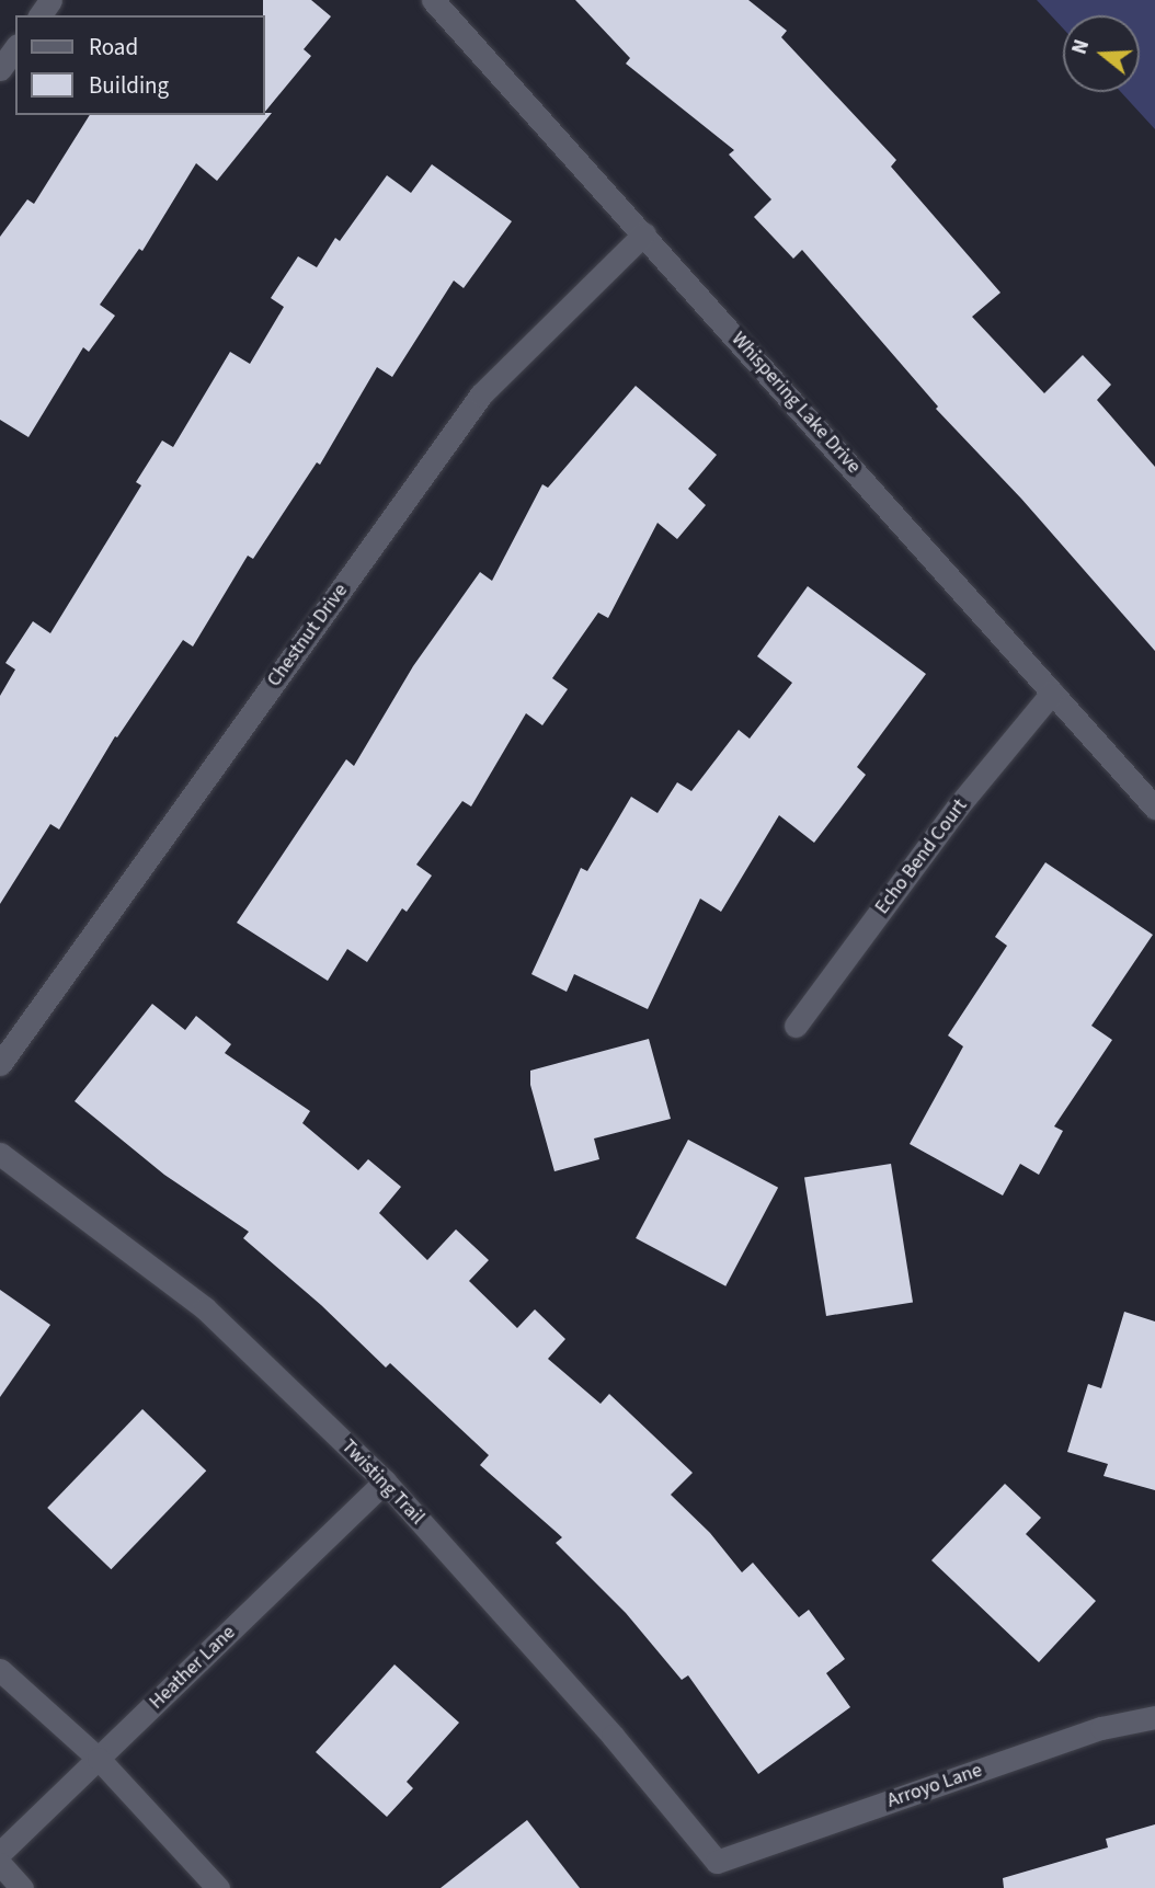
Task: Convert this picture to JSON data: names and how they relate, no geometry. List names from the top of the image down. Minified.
{"streets":{"street":["Whispering Lake Drive","Chestnut Drive","Echo Bend Court","Twisting Trail","Heather Lane","Arroyo Lane"]},"crossings":[["Whispering Lake Drive","Chestnut Drive"],["Whispering Lake Drive","Echo Bend Court"],["Twisting Trail","Heather Lane"],["Twisting Trail","Arroyo Lane"]],"legend":["Road","Building"],"north":"left"}
